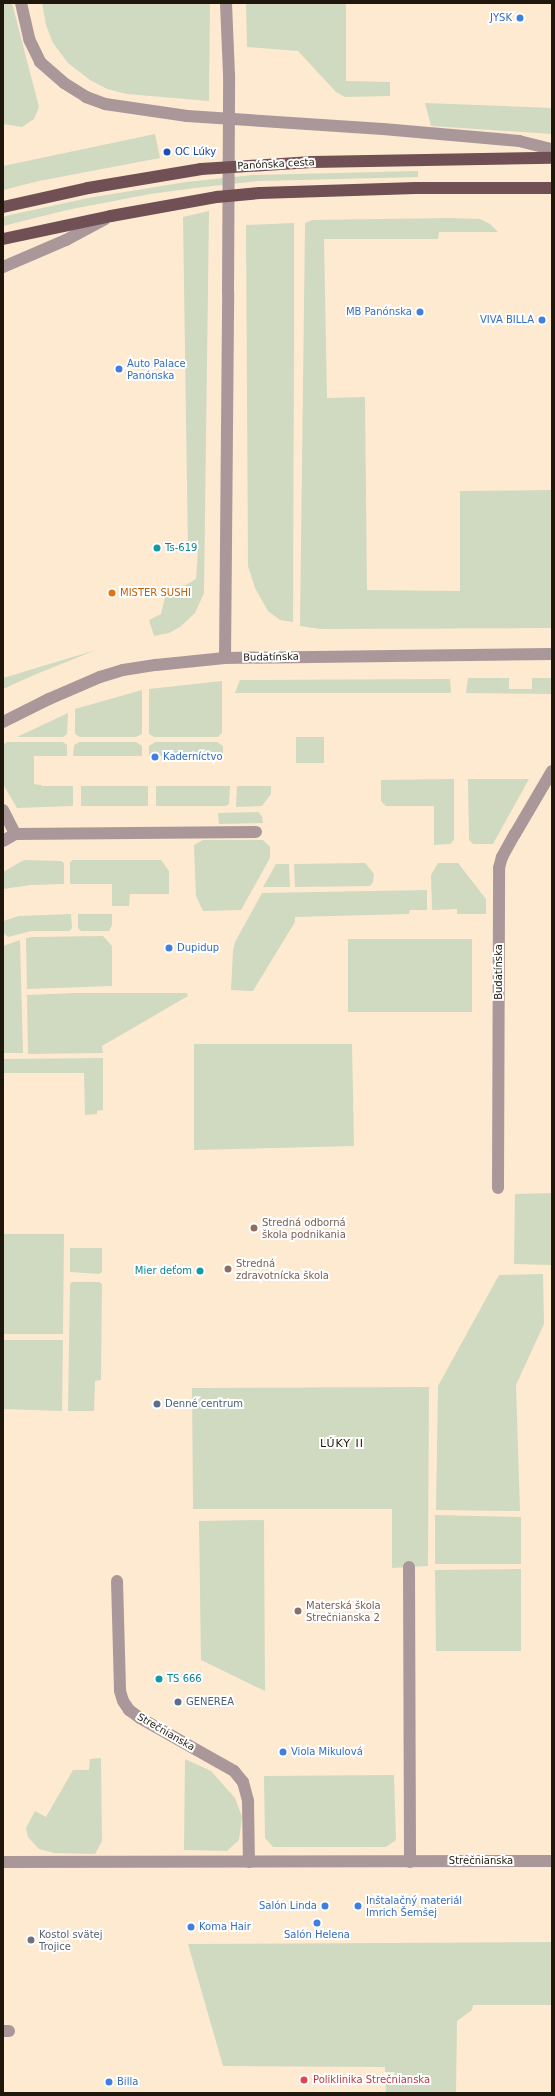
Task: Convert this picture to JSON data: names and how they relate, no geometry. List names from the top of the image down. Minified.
{"streets":{"main road":["Panónska cesta"],"street":["Budatínska","Strečnianska"]},"districts":["LÚKY II"],"places":["JYSK","OC Lúky","MB Panónska","VIVA BILLA","Auto Palace Panónska","Ts-619","MISTER SUSHI","Kaderníctvo","Dupidup","Stredná odborná škola podnikania","Stredná zdravotnícka škola","Mier deťom","Denné centrum","Materská škola Strečnianska 2","TS 666","GENEREA","Viola Mikulová","Salón Linda","Inštalačný materiál Imrich Šemšej","Salón Helena","Koma Hair","Kostol svätej Trojice","Poliklinika Strečnianska","Billa"]}
